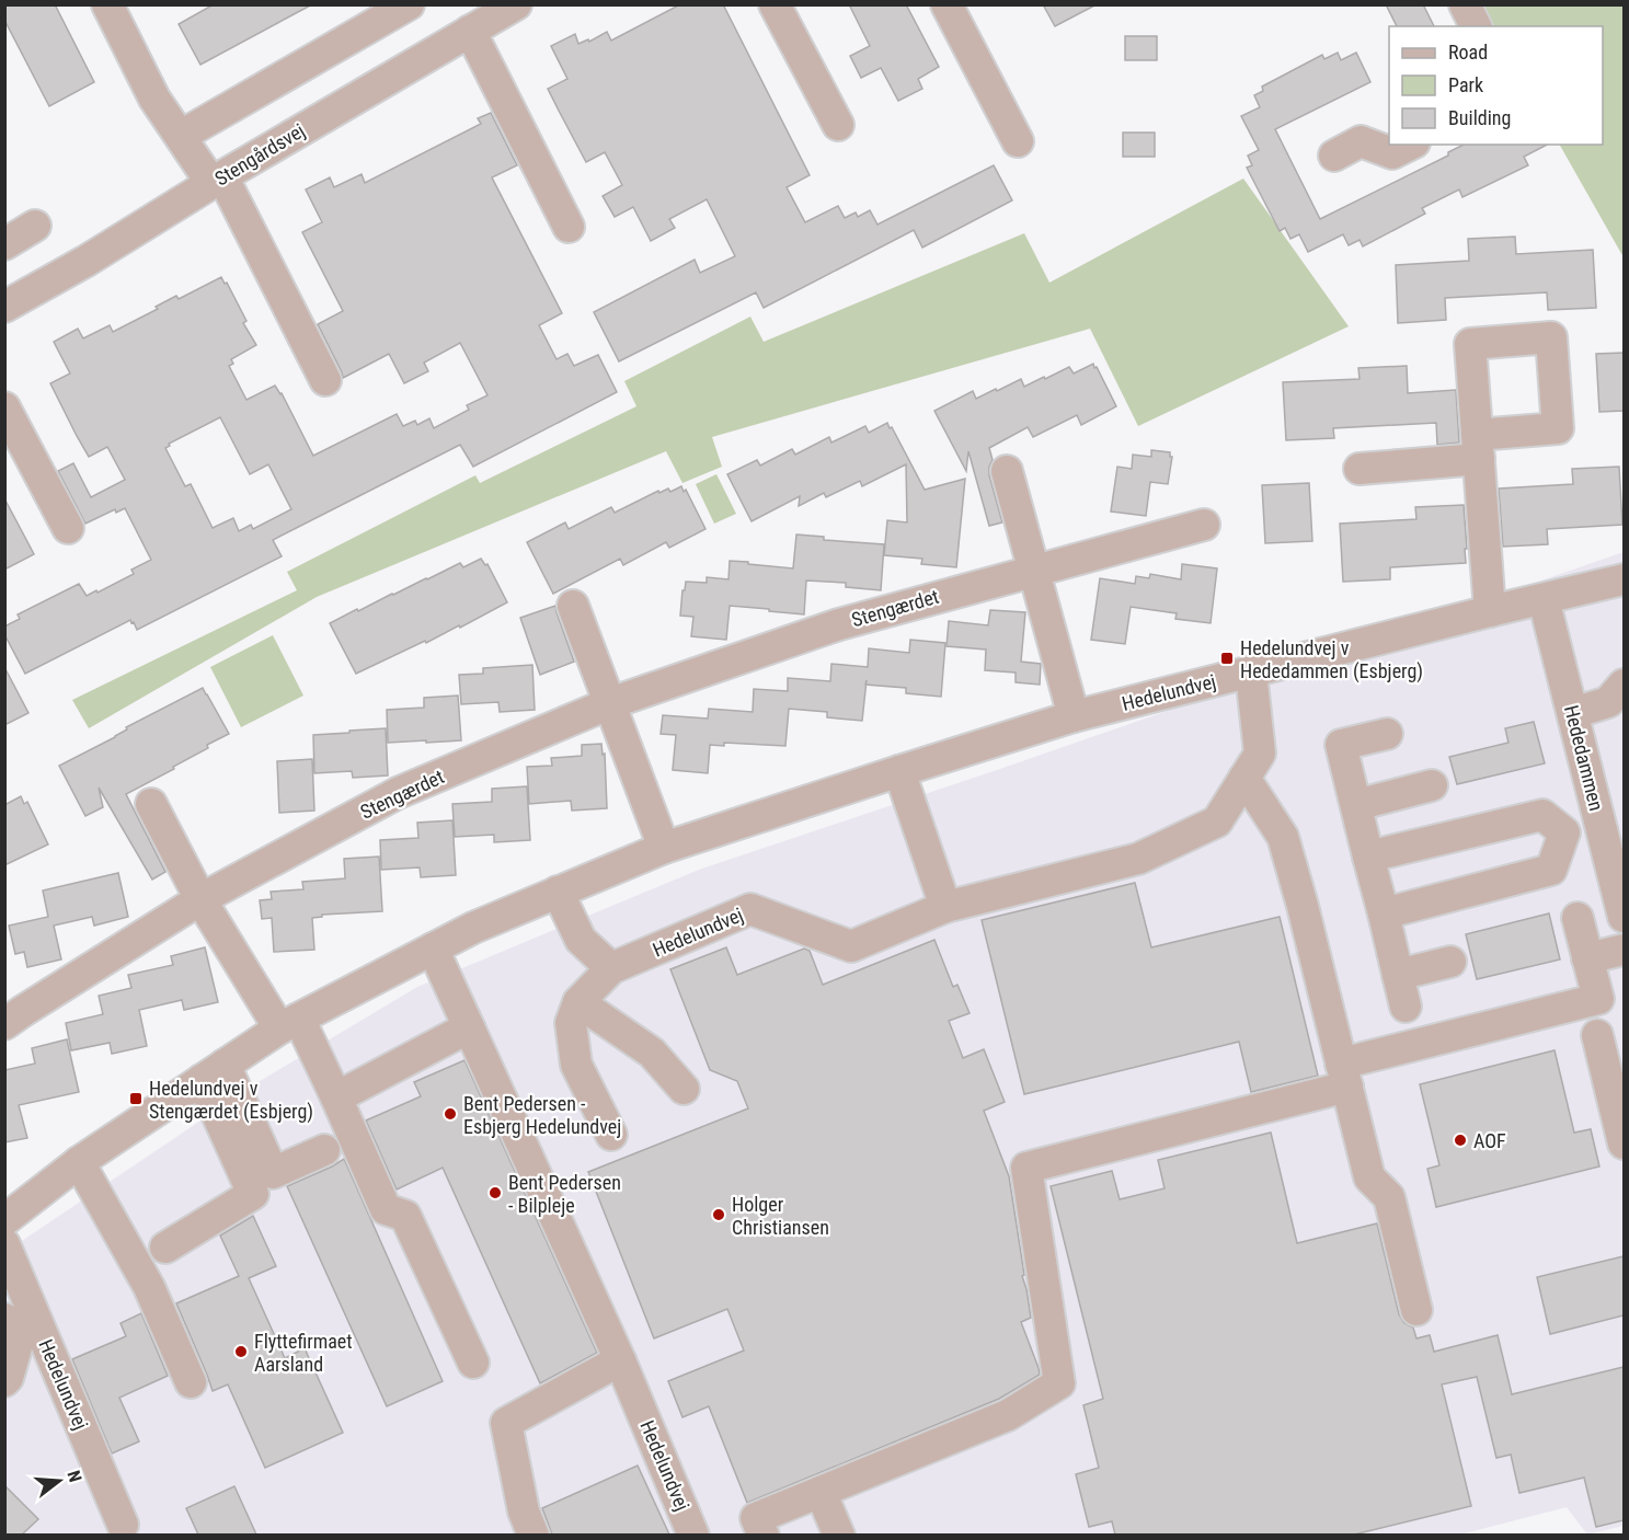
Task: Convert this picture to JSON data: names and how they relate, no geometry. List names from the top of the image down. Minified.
{"streets":{"street":["Stengårdsvej","Stengærdet","Hedelundvej","Hededammen"]},"crossings":[["Hedelundvej","Hededammen"]],"places":{"transit":["Hedelundvej v Hededammen (Esbjerg)","Hedelundvej v Stengærdet (Esbjerg)"],"other":["Bent Pedersen - Esbjerg Hedelundvej","AOF","Bent Pedersen - Bilpleje","Holger Christiansen","Flyttefirmaet Aarsland"]},"legend":["Road","Park","Building"],"north":"right"}
